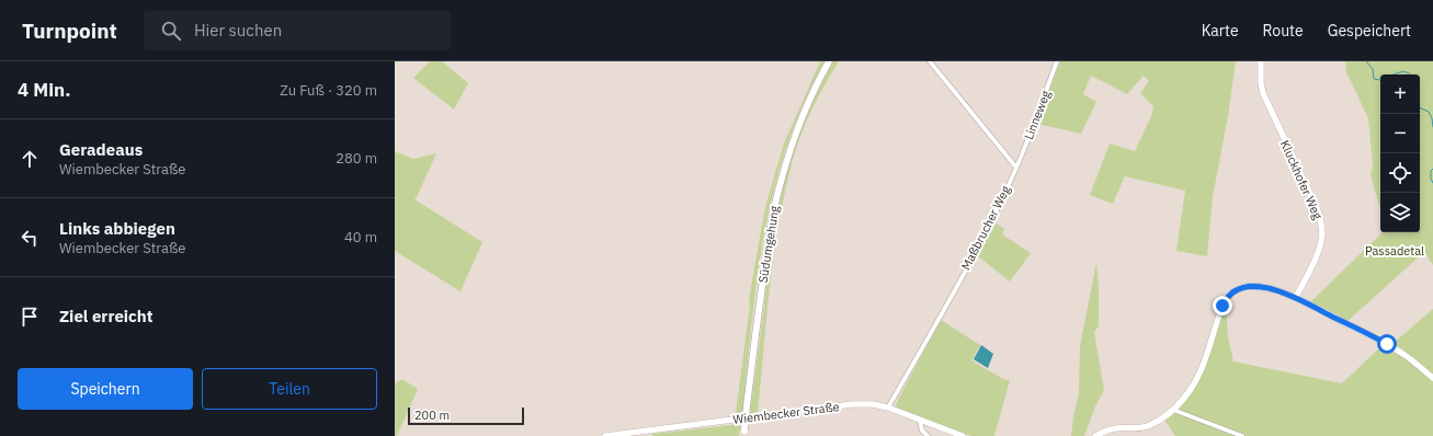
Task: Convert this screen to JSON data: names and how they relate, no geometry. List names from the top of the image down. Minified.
{"streets":{"main road":["Südumgehung"],"street":["Linneweg","Kluckhofer Weg","Maßbrucher Weg","Wiembecker Straße"]},"crossings":[["Linneweg","Maßbrucher Weg"],["Maßbrucher Weg","Wiembecker Straße"]],"parks":["Passadetal"],"scale_bar":"200 m","page":{"header":"Turnpoint","search":"Hier suchen","nav":["Karte","Route","Gespeichert"],"heading":["4 Min.","Zu Fuß · 320 m"],"map_buttons":["+","−"],"list":[["Geradeaus","Wiembecker Straße","280 m"],["Links abbiegen","Wiembecker Straße","40 m"],"Ziel erreicht"],"buttons":["Speichern","Teilen"],"scale":"200 m"}}
